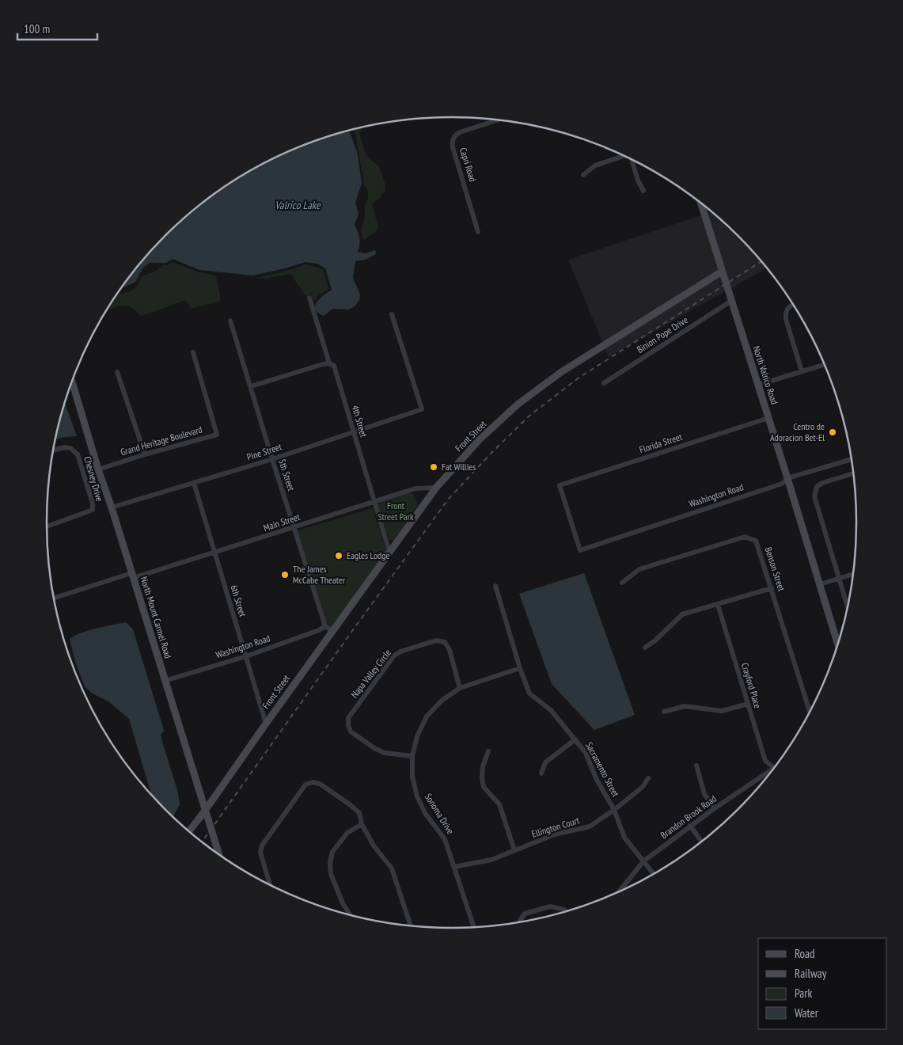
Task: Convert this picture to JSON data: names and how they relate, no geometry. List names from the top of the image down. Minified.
{"streets":{"street":["Capri Road","Binion Pope Drive","North Valrico Road","4th Street","Front Street","Grand Heritage Boulevard","Florida Street","Pine Street","5th Street","Chesney Drive","Washington Road","Main Street","Benson Street","6th Street","North Mount Carmel Road","Napa Valley Circle","Crayford Place","Sacramento Street","Sonoma Drive","Brandon Brook Road","Ellington Court"]},"crossings":[["Binion Pope Drive","North Valrico Road"],["North Valrico Road","Front Street"],["North Valrico Road","Florida Street"],["North Valrico Road","Washington Road"],["4th Street","Front Street"],["4th Street","Pine Street"],["4th Street","Main Street"],["Front Street","Main Street"],["Front Street","6th Street"],["Front Street","North Mount Carmel Road"],["Grand Heritage Boulevard","North Mount Carmel Road"],["Florida Street","Washington Road"],["Pine Street","5th Street"],["Pine Street","6th Street"],["Pine Street","North Mount Carmel Road"],["5th Street","Washington Road"],["5th Street","Main Street"],["Washington Road","6th Street"],["Washington Road","North Mount Carmel Road"],["Main Street","6th Street"],["Main Street","North Mount Carmel Road"],["Napa Valley Circle","Sonoma Drive"],["Sacramento Street","Sonoma Drive"],["Sacramento Street","Brandon Brook Road"],["Sacramento Street","Ellington Court"],["Sonoma Drive","Ellington Court"]],"water":["Valrico Lake"],"parks":["Front Street Park"],"places":["Centro de Adoracion Bet-El","Fat Willies","Eagles Lodge","The James McCabe Theater"],"legend":["Road","Railway","Park","Water"],"scale_bar":"100 m"}
